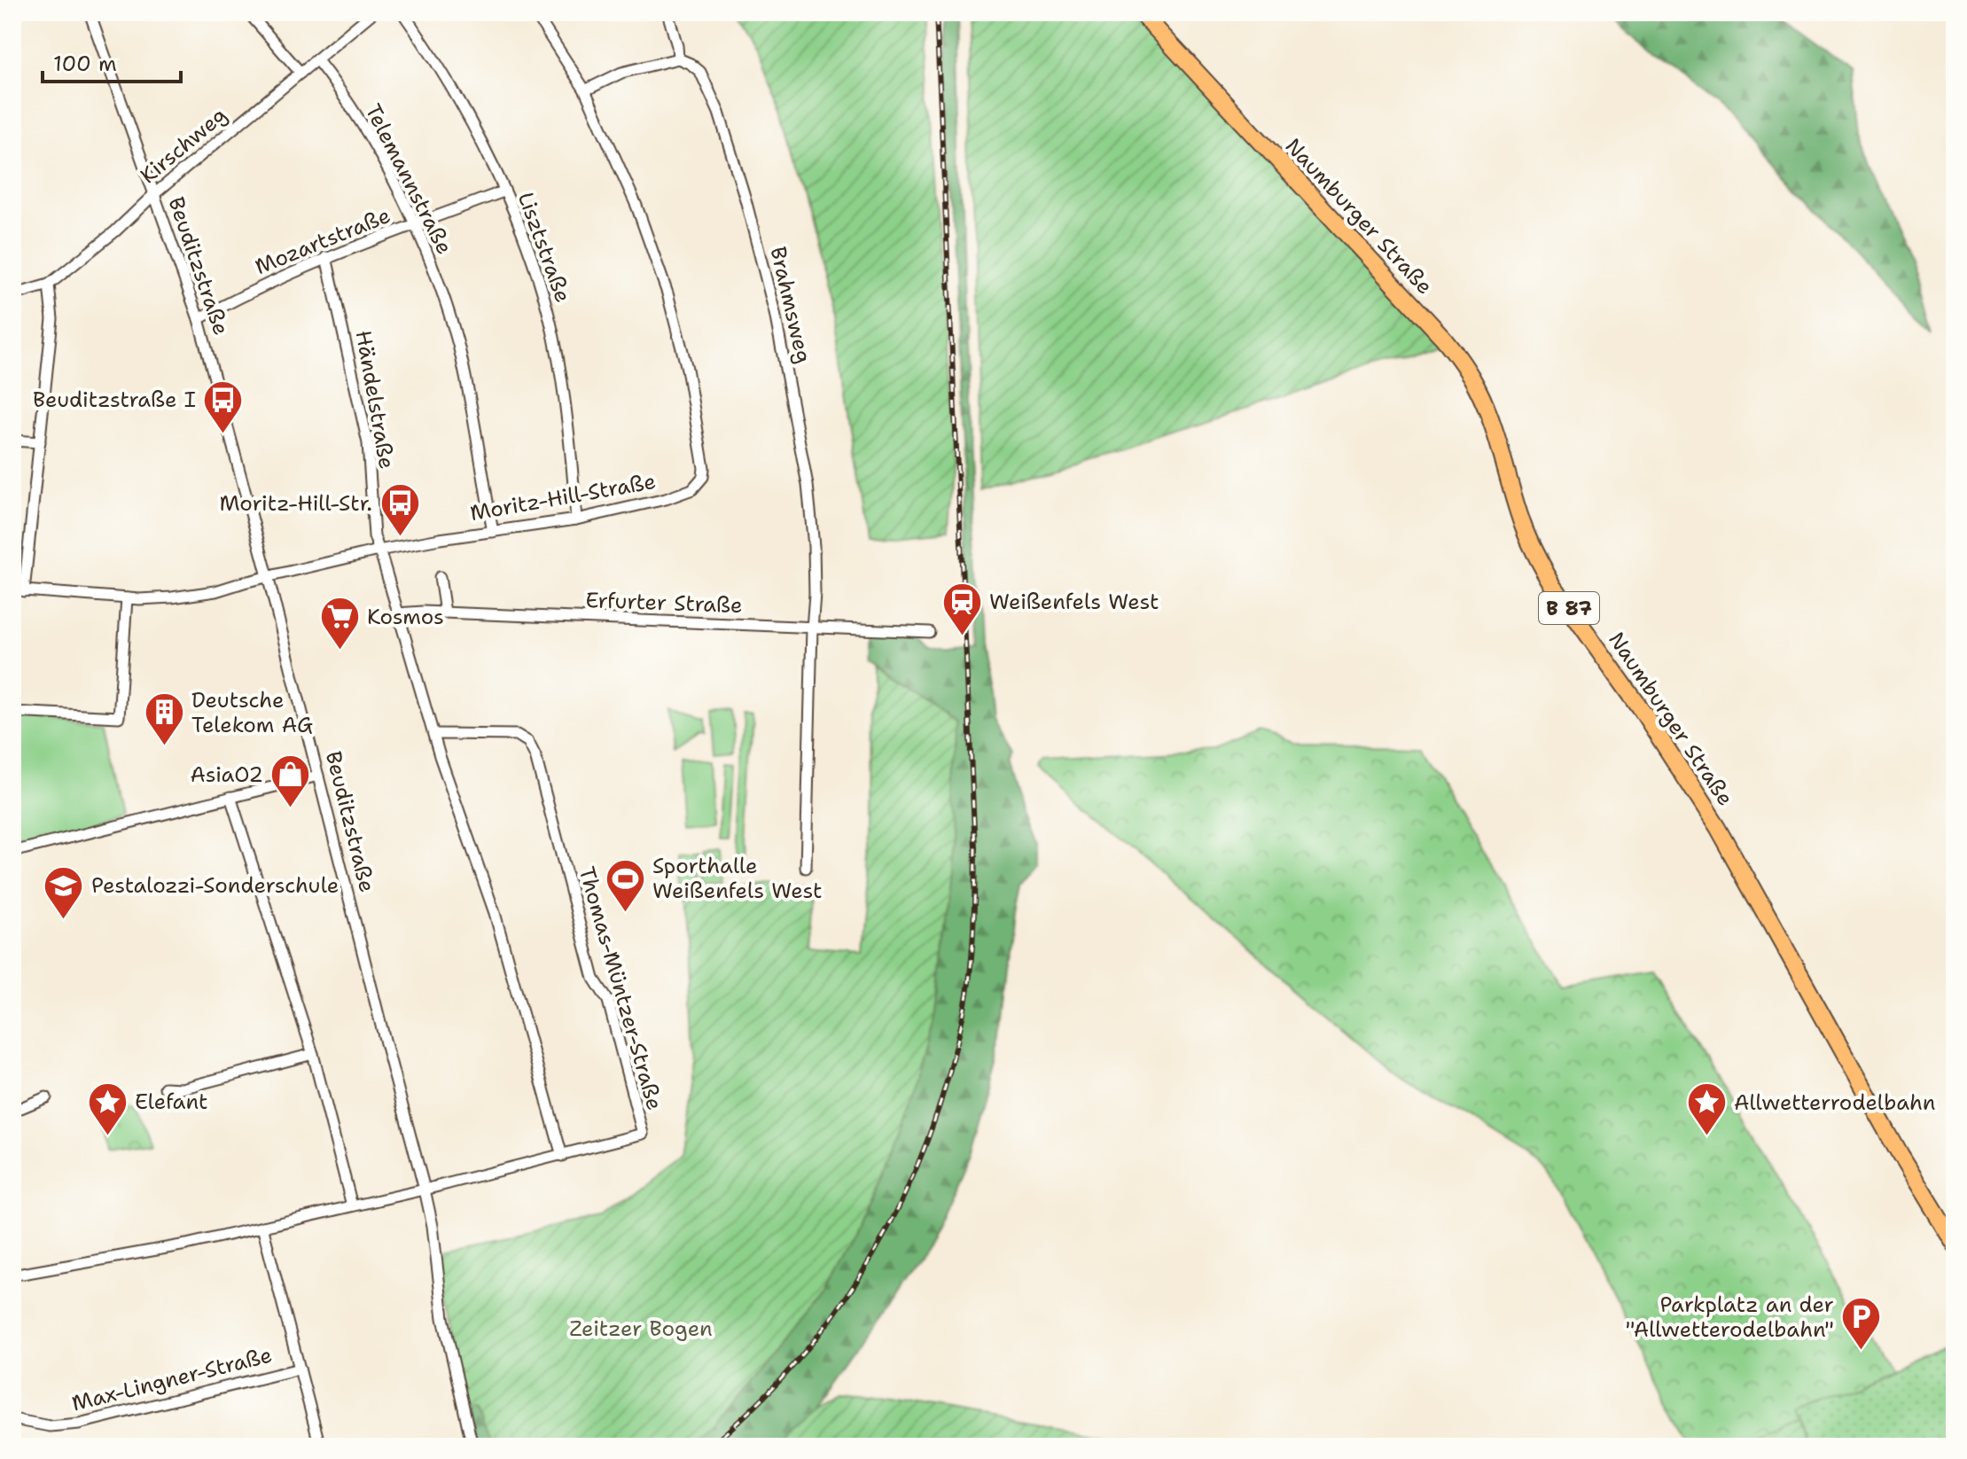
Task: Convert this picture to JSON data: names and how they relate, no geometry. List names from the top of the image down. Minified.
{"streets":{"main road":["Naumburger Straße","B 87"],"street":["Kirschweg","Telemannstraße","Mozartstraße","Lisztstraße","Beuditzstraße","Brahmsweg","Händelstraße","Moritz-Hill-Straße","Erfurter Straße","Thomas-Müntzer-Straße","Max-Lingner-Straße"]},"crossings":[["Kirschweg","Telemannstraße"],["Kirschweg","Beuditzstraße"],["Telemannstraße","Mozartstraße"],["Telemannstraße","Moritz-Hill-Straße"],["Mozartstraße","Lisztstraße"],["Mozartstraße","Beuditzstraße"],["Mozartstraße","Händelstraße"],["Lisztstraße","Moritz-Hill-Straße"],["Beuditzstraße","Moritz-Hill-Straße"],["Brahmsweg","Erfurter Straße"],["Händelstraße","Moritz-Hill-Straße"]],"parks":["Zeitzer Bogen"],"places":{"bus stop":["Beuditzstraße I","Moritz-Hill-Str."],"station":["Weißenfels West"],"supermarket":["Kosmos"],"building":["Deutsche Telekom AG"],"shop":["AsiaO2"],"sports":["Sporthalle Weißenfels West"],"school or university":["Pestalozzi-Sonderschule"],"place":["Elefant","Allwetterrodelbahn"],"parking":["Parkplatz an der \"Allwetterodelbahn\""]},"scale_bar":"100 m"}
